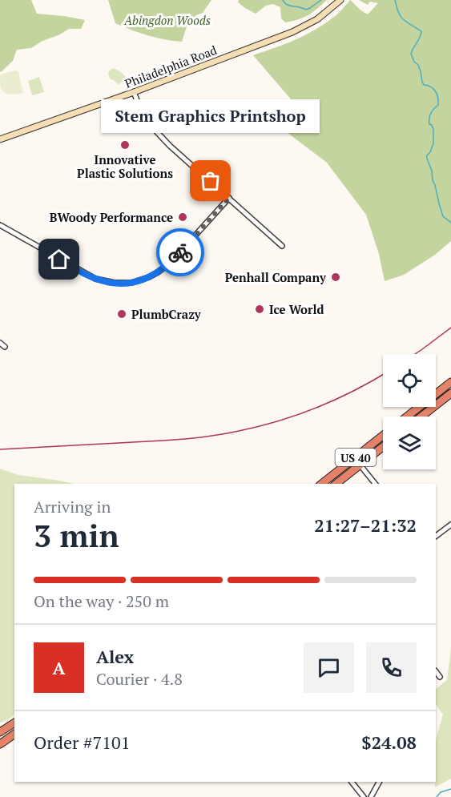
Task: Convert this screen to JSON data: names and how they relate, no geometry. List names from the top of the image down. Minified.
{"streets":{"highway":["US 40"],"main road":["Philadelphia Road"]},"parks":["Abingdon Woods"],"places":["Innovative Plastic Solutions","Stem Graphics Printshop","BWoody Performance","Penhall Company","Ice World","PlumbCrazy"],"page":{"bubble":"Stem Graphics Printshop","heading":["3 min","Arriving in","21:27–21:32"],"panel":["Alex","Courier · 4.8","Order #7101","$24.08"],"bar":"On the way · 250 m","round":"A"}}
